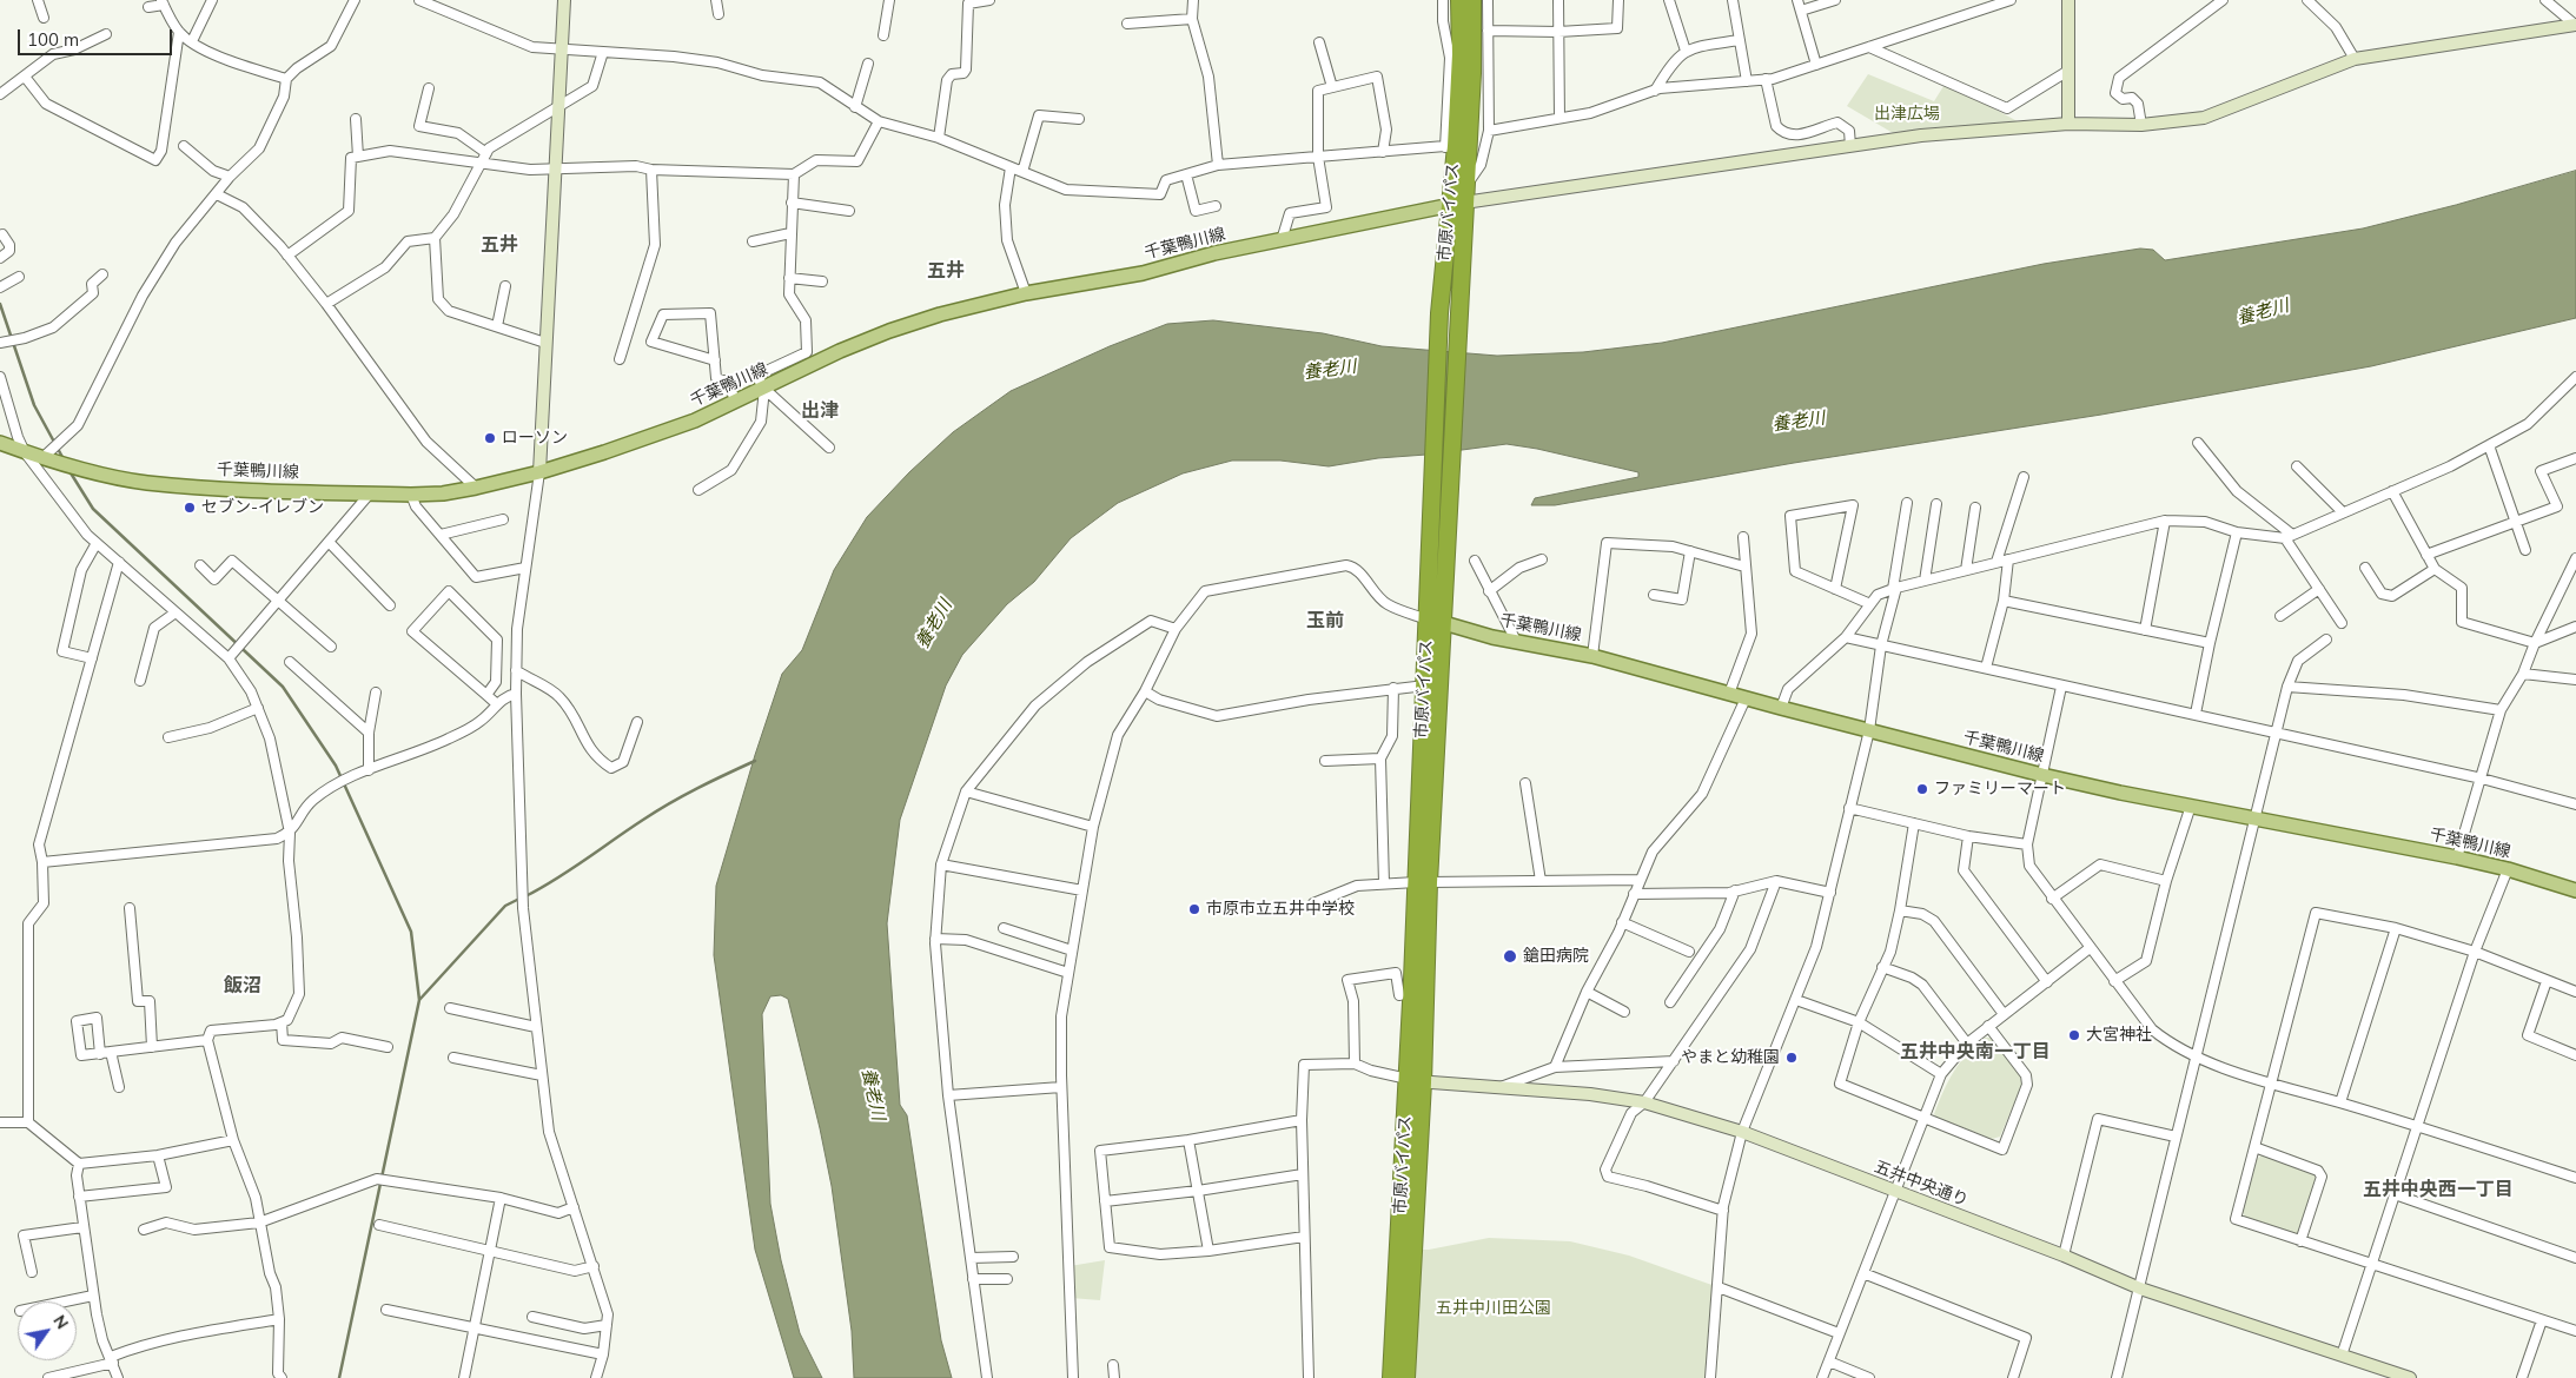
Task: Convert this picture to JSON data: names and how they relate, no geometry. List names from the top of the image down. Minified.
{"streets":{"highway":["市原バイパス"],"main road":["千葉鴨川線"],"street":["五井中央通り"]},"crossings":[["市原バイパス","千葉鴨川線"],["市原バイパス","五井中央通り"]],"districts":["五井","五井","出津","玉前","飯沼","五井中央南一丁目","五井中央西一丁目"],"water":["養老川"],"parks":["出津広場","五井中川田公園"],"places":["ローソン","セブン-イレブン","ファミリーマート","市原市立五井中学校","鎗田病院","大宮神社","やまと幼稚園"],"scale_bar":"100 m","north":"top right"}
